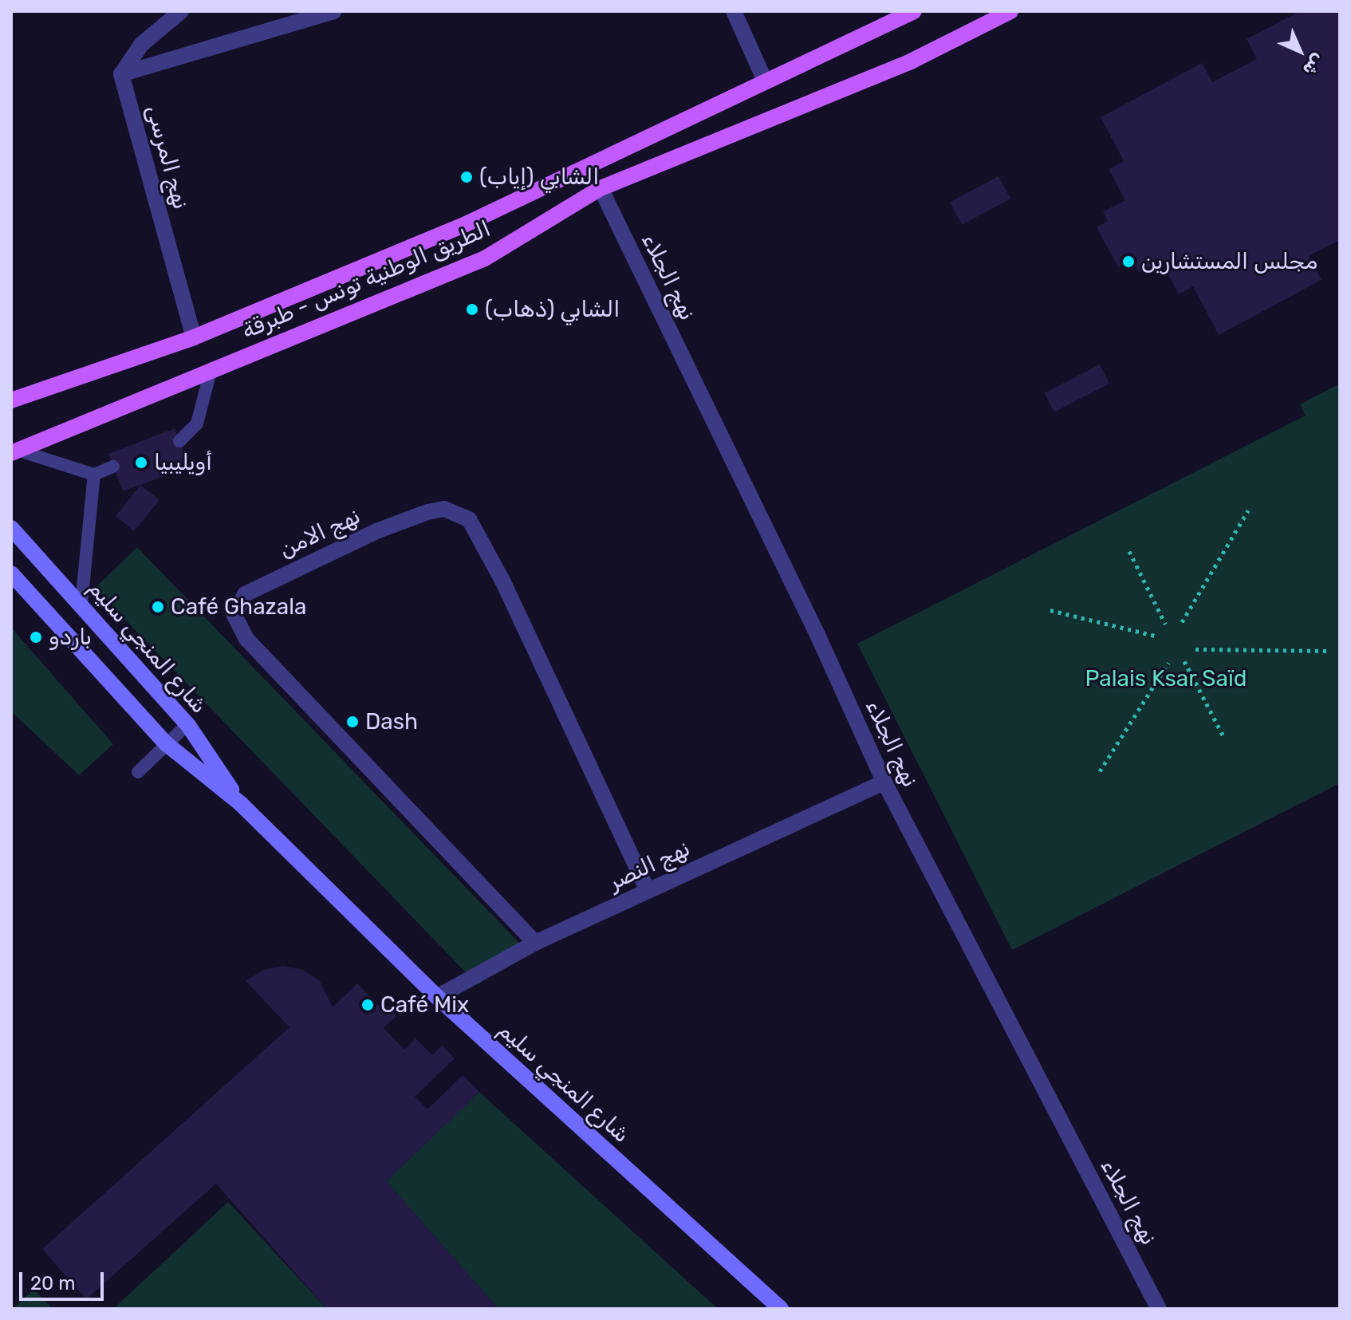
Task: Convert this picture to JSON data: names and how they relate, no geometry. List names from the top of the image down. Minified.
{"streets":{"main road":["الطريق الوطنية تونس - طبرقة","شارع المنجي سليم"],"street":["نهج المرسى","نهج الجلاء","نهج الامن","نهج النصر"]},"crossings":[["نهج المرسى","الطريق الوطنية تونس - طبرقة"],["نهج الجلاء","الطريق الوطنية تونس - طبرقة"],["نهج الجلاء","نهج النصر"],["نهج الامن","نهج النصر"],["شارع المنجي سليم","نهج النصر"]],"parks":["Palais Ksar Saïd"],"places":["الشابي (إياب)","مجلس المستشارين","الشابي (ذهاب)","أويليبيا","Café Ghazala","باردو","Dash","Café Mix"],"scale_bar":"20 m","north":"bottom right"}
